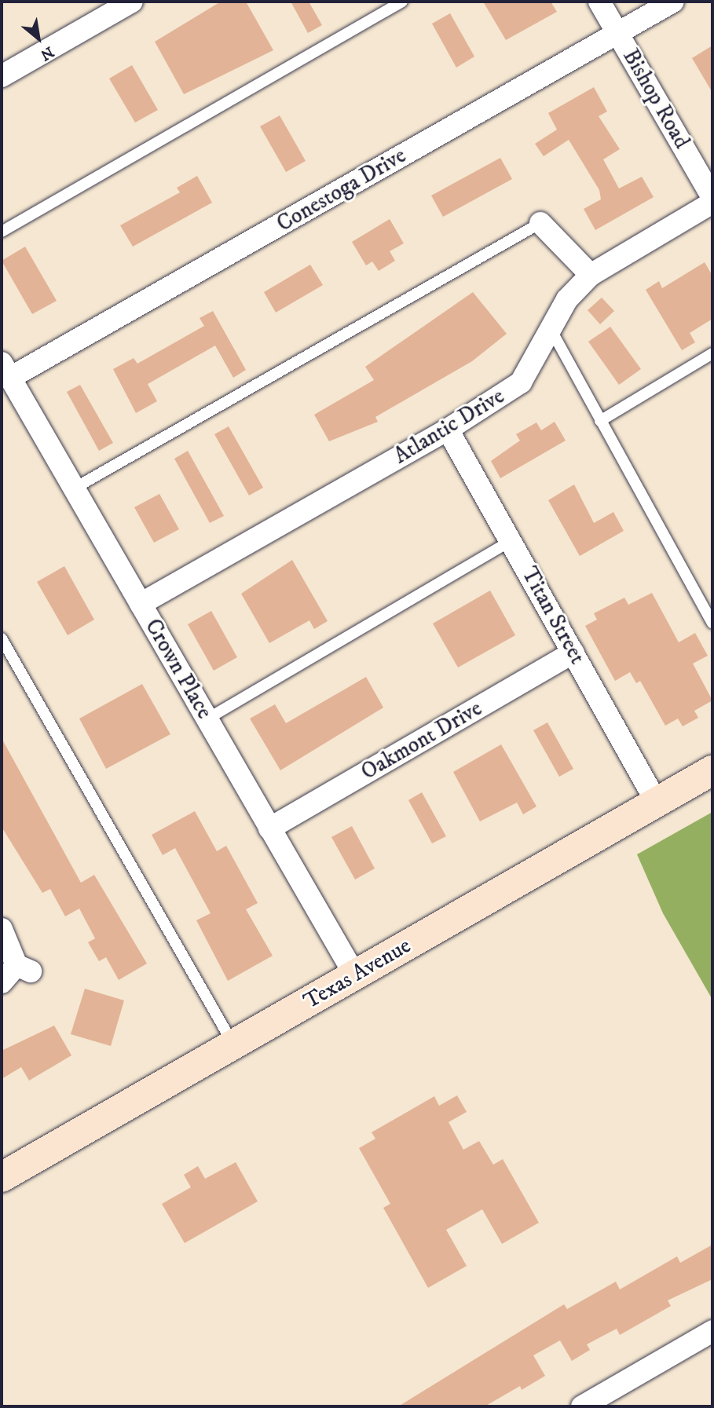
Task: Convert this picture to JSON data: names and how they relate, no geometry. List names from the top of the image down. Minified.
{"streets":{"street":["Bishop Road","Conestoga Drive","Atlantic Drive","Titan Street","Crown Place","Oakmont Drive","Texas Avenue"]},"crossings":[["Bishop Road","Conestoga Drive"],["Conestoga Drive","Crown Place"],["Atlantic Drive","Titan Street"],["Atlantic Drive","Crown Place"],["Titan Street","Oakmont Drive"],["Titan Street","Texas Avenue"],["Crown Place","Oakmont Drive"],["Crown Place","Texas Avenue"]],"north":"bottom right"}
